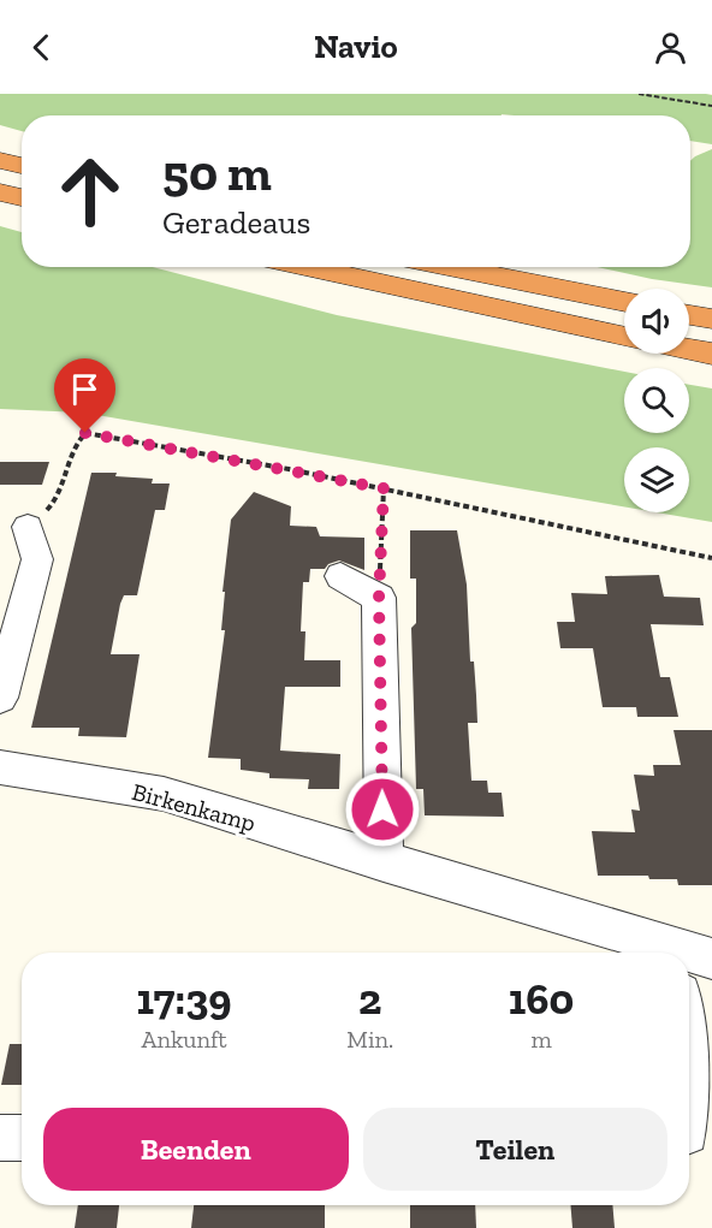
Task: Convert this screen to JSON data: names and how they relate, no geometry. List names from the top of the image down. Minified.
{"streets":{"street":["Birkenkamp"]},"page":{"header":"Navio","turn":["50 m","Geradeaus"],"eta":["17:39","Ankunft","2","Min.","160","m"],"buttons":["Beenden","Teilen"]}}
